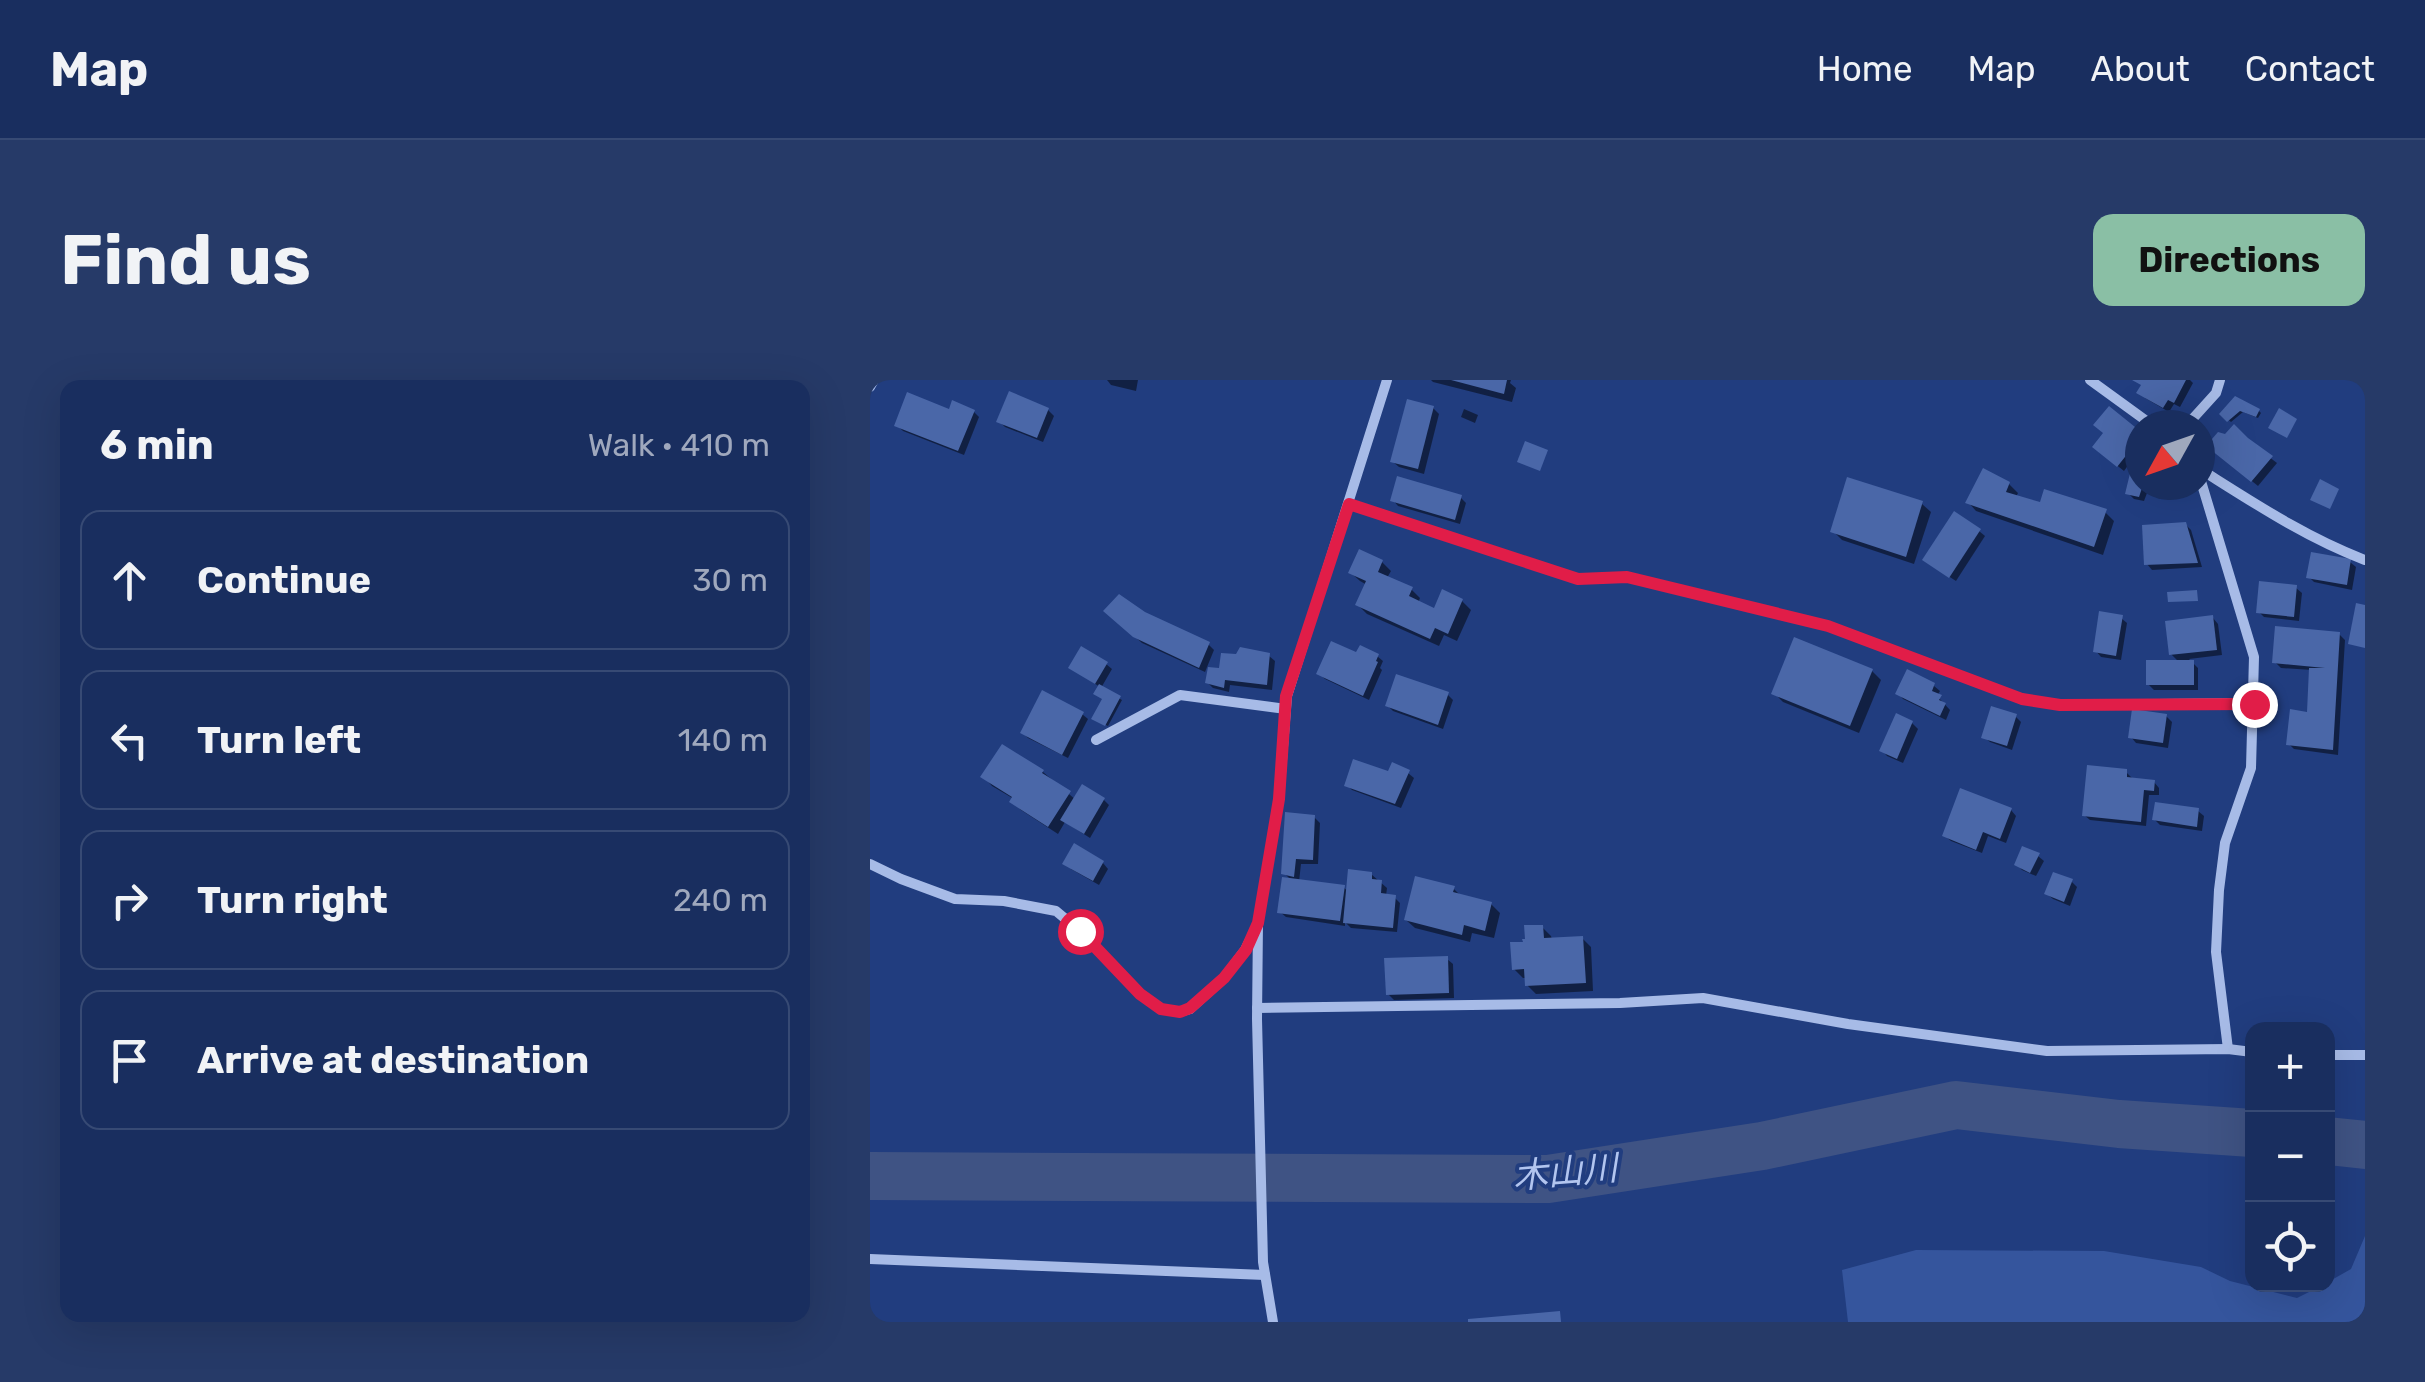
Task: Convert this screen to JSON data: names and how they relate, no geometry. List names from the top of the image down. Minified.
{"water":["木山川"],"north":"bottom left","page":{"header":"Map","nav":["Home","Map","About","Contact"],"buttons":"Directions","title":"Find us","heading":["6 min","Walk · 410 m"],"list":[["Continue","30 m"],["Turn left","140 m"],["Turn right","240 m"],"Arrive at destination"],"map_buttons":["+","−"]}}
